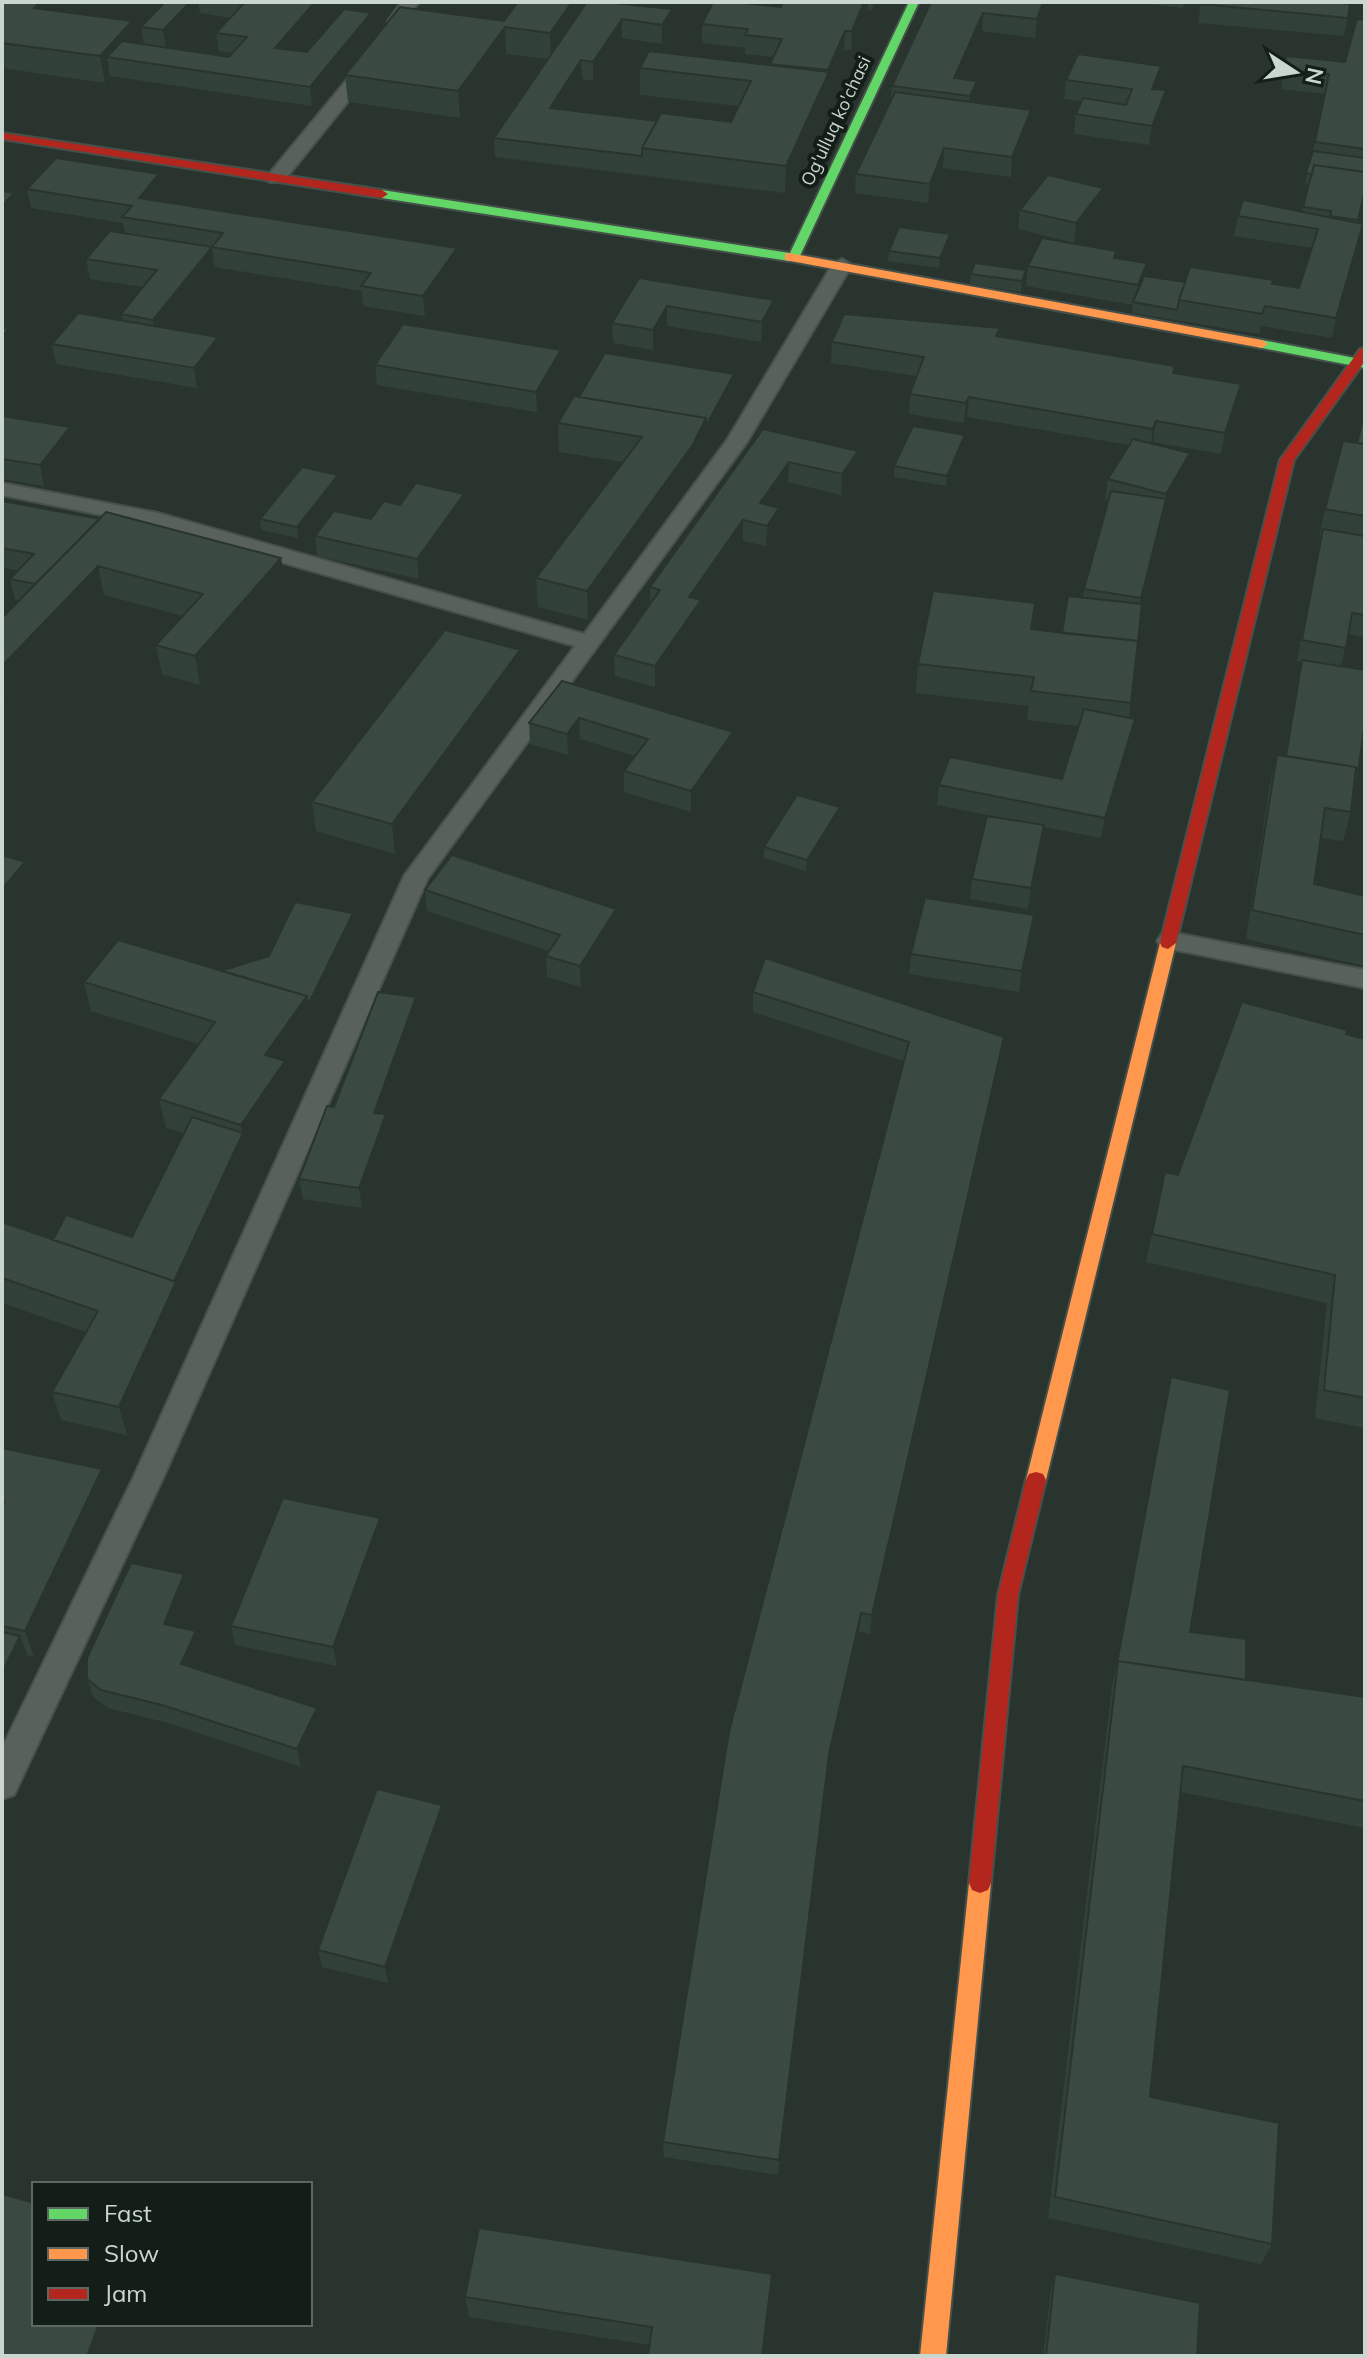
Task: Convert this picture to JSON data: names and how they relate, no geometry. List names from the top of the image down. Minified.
{"streets":{"street":["Og'ulluq ko'chasi"]},"legend":["Fast","Slow","Jam"],"north":"right"}
